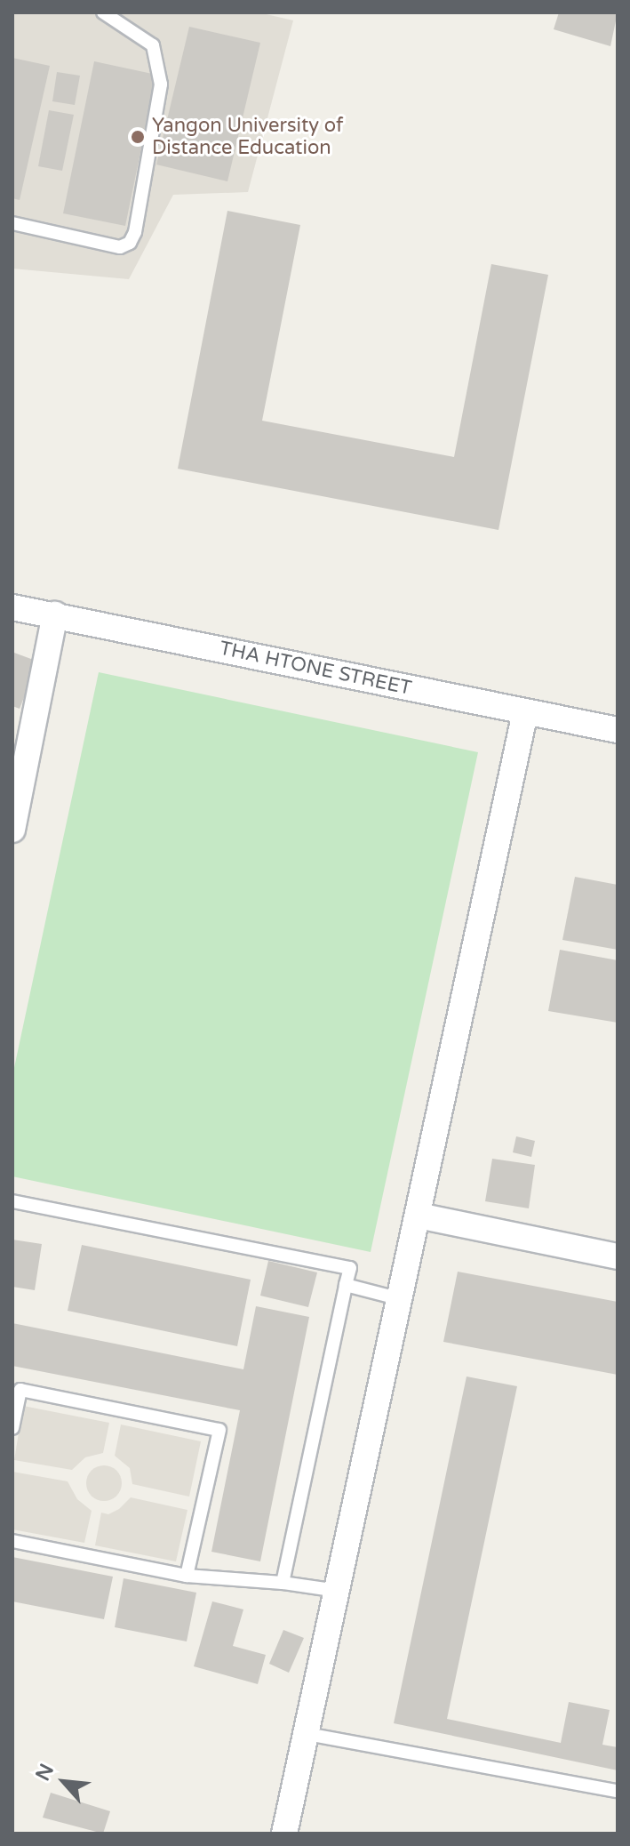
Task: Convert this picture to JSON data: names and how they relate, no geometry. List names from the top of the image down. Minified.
{"streets":{"street":["THA HTONE STREET"]},"places":["Yangon University of Distance Education"],"north":"top left"}
